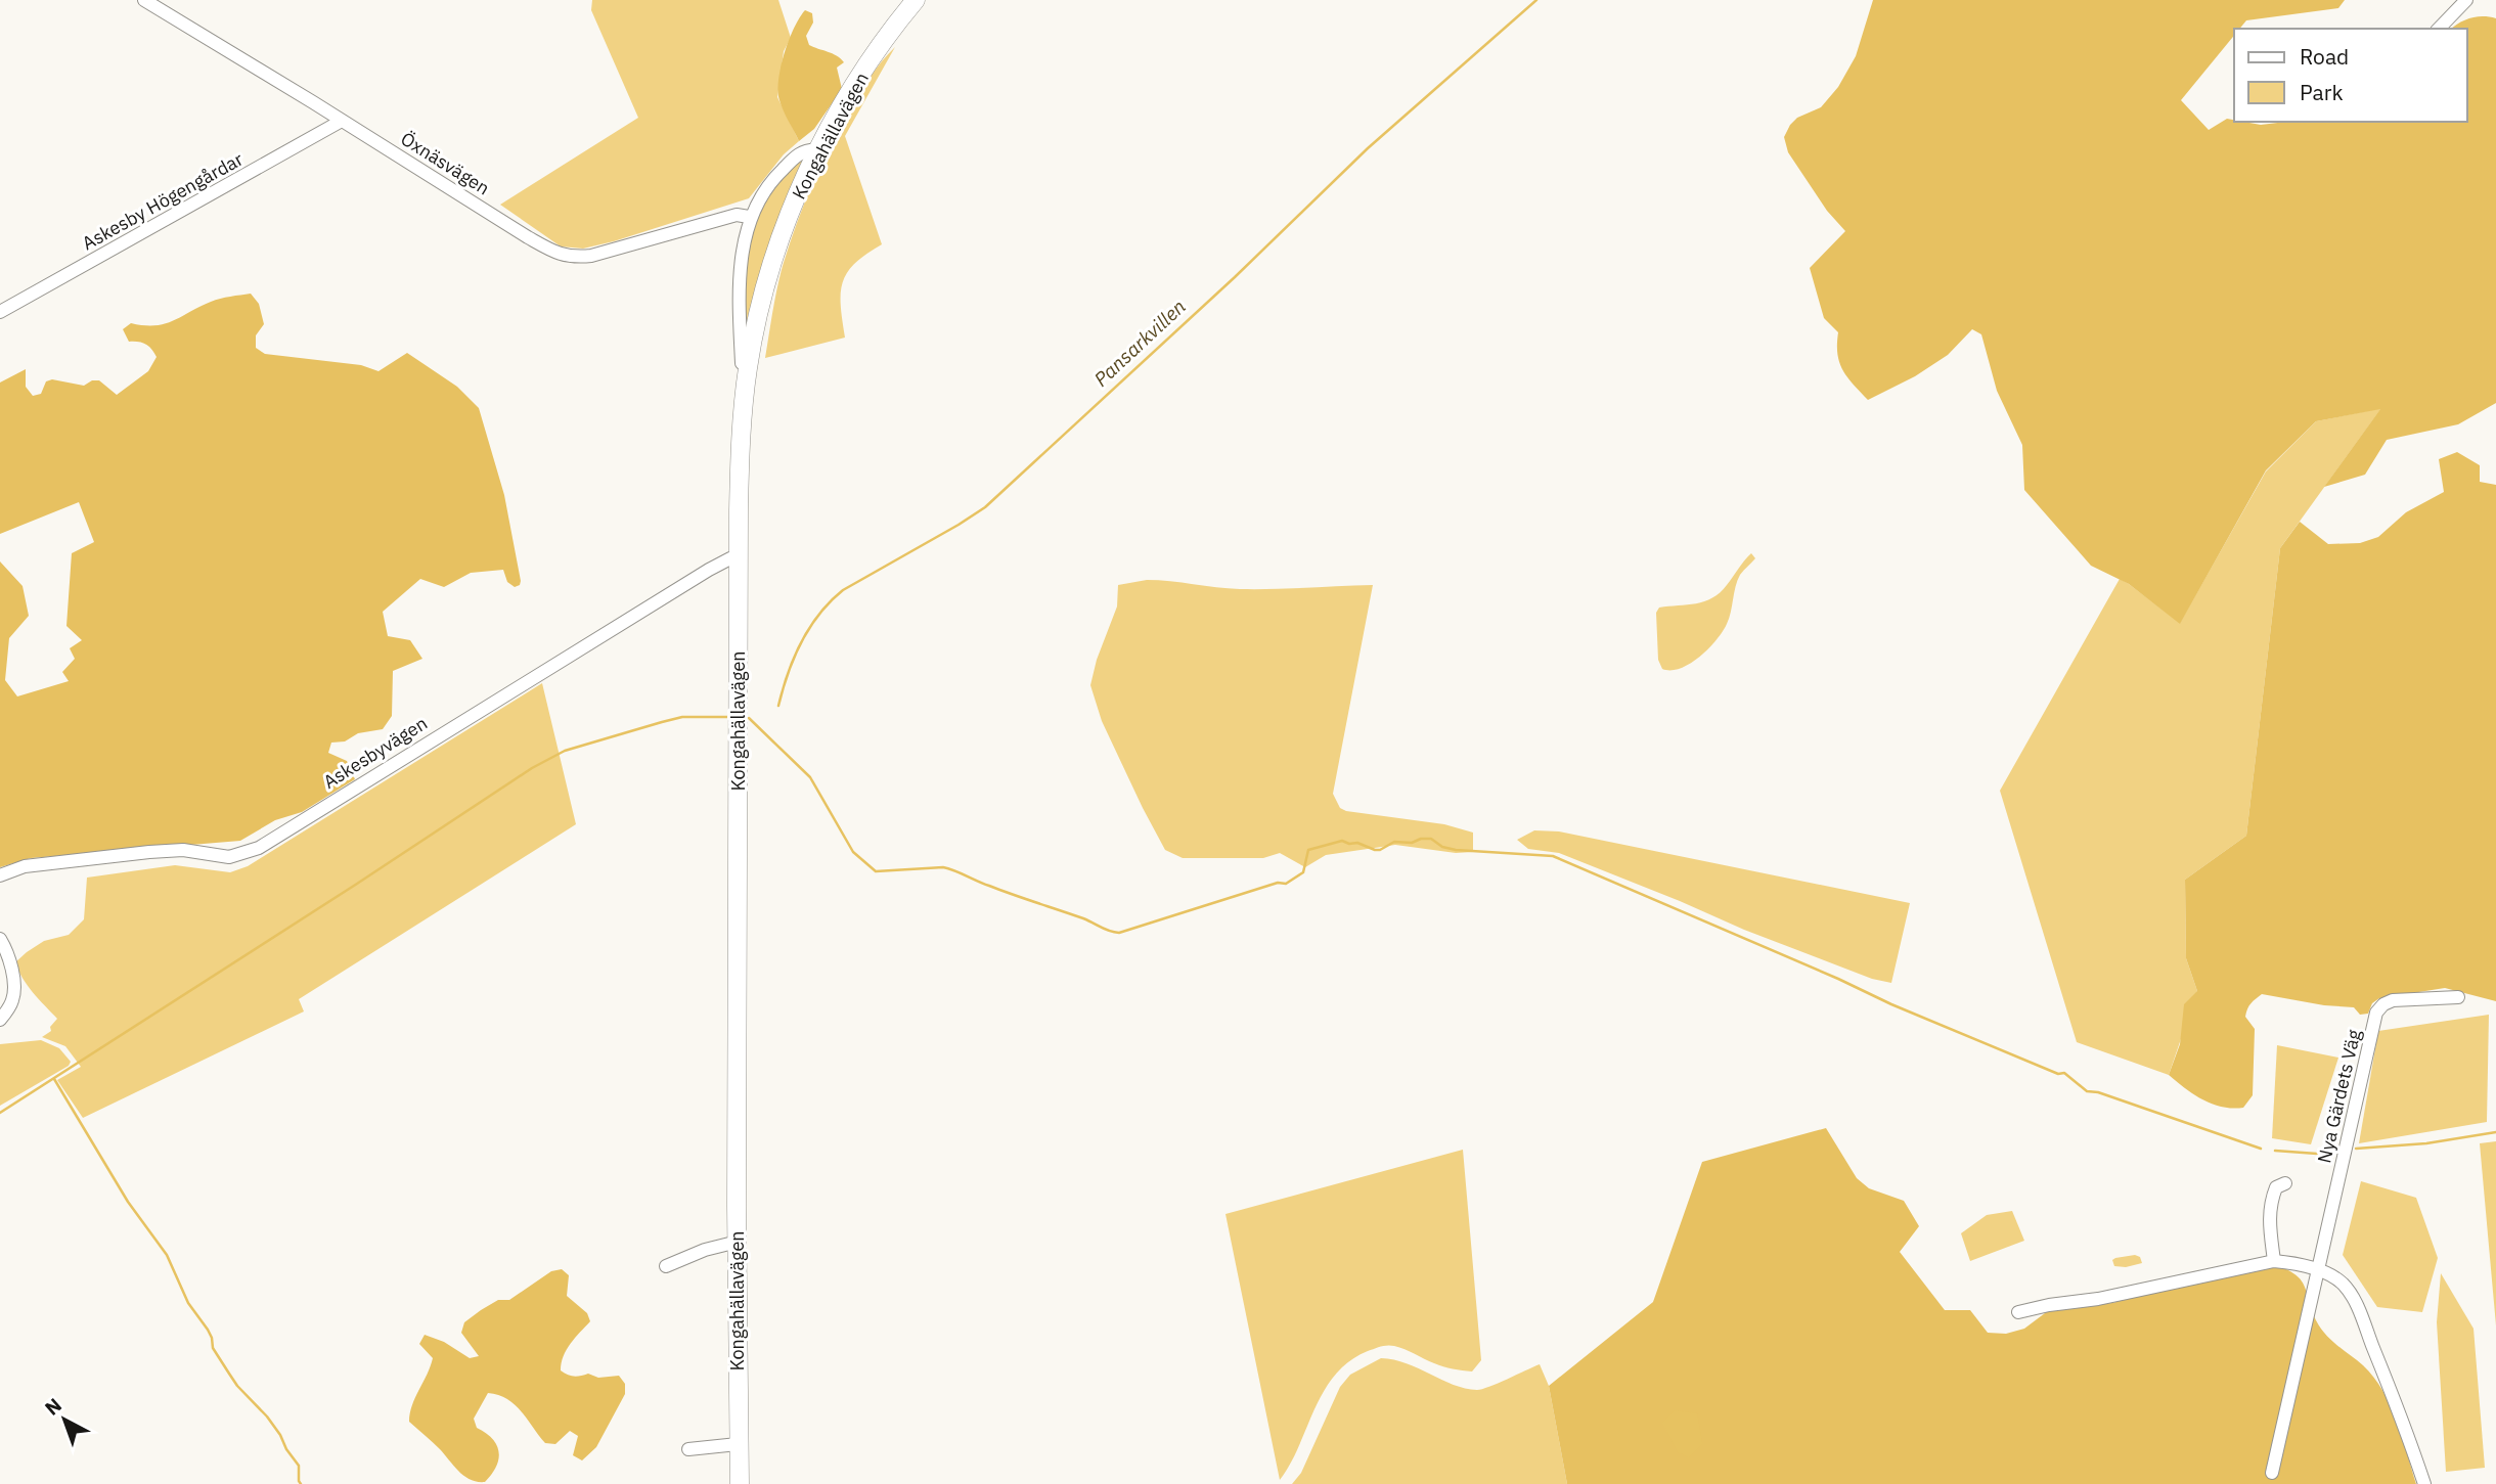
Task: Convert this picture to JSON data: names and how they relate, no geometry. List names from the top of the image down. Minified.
{"streets":{"street":["Kongahällavägen","Öxnäsvägen","Askesby Högengårdar","Askesbyvägen","Nya Gärdets Väg"]},"crossings":[["Kongahällavägen","Askesbyvägen"],["Öxnäsvägen","Askesby Högengårdar"]],"water":["Pansarkvillen"],"legend":["Road","Park"],"north":"top left"}
